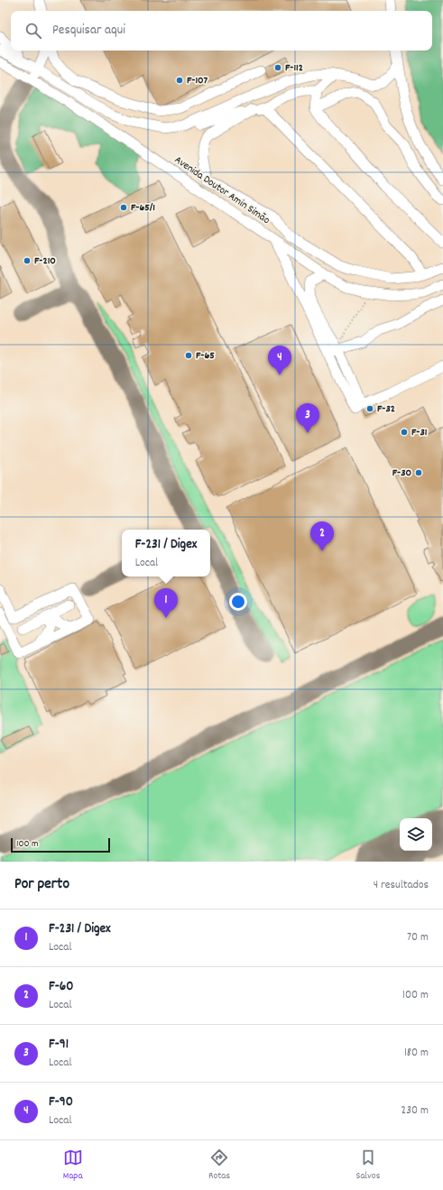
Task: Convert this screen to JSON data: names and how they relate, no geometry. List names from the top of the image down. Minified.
{"streets":{"street":["Avenida Doutor Amin Simão"]},"places":["F-112","F-107","F-65/1","F-210","F-65","F-32","F-31","F-30"],"scale_bar":"100 m","page":{"search":"Pesquisar aqui","pins":["4","3","2","1"],"popup":["F-231 / Digex","Local"],"scale":"100 m","heading":["Por perto","4 resultados"],"list":[{"mark":"1","name":"F-231 / Digex","note":"Local","value":"70 m"},{"mark":"2","name":"F-60","note":"Local","value":"100 m"},{"mark":"3","name":"F-91","note":"Local","value":"180 m"},{"mark":"4","name":"F-90","note":"Local","value":"230 m"}],"nav":["Mapa","Rotas","Salvos"]}}
